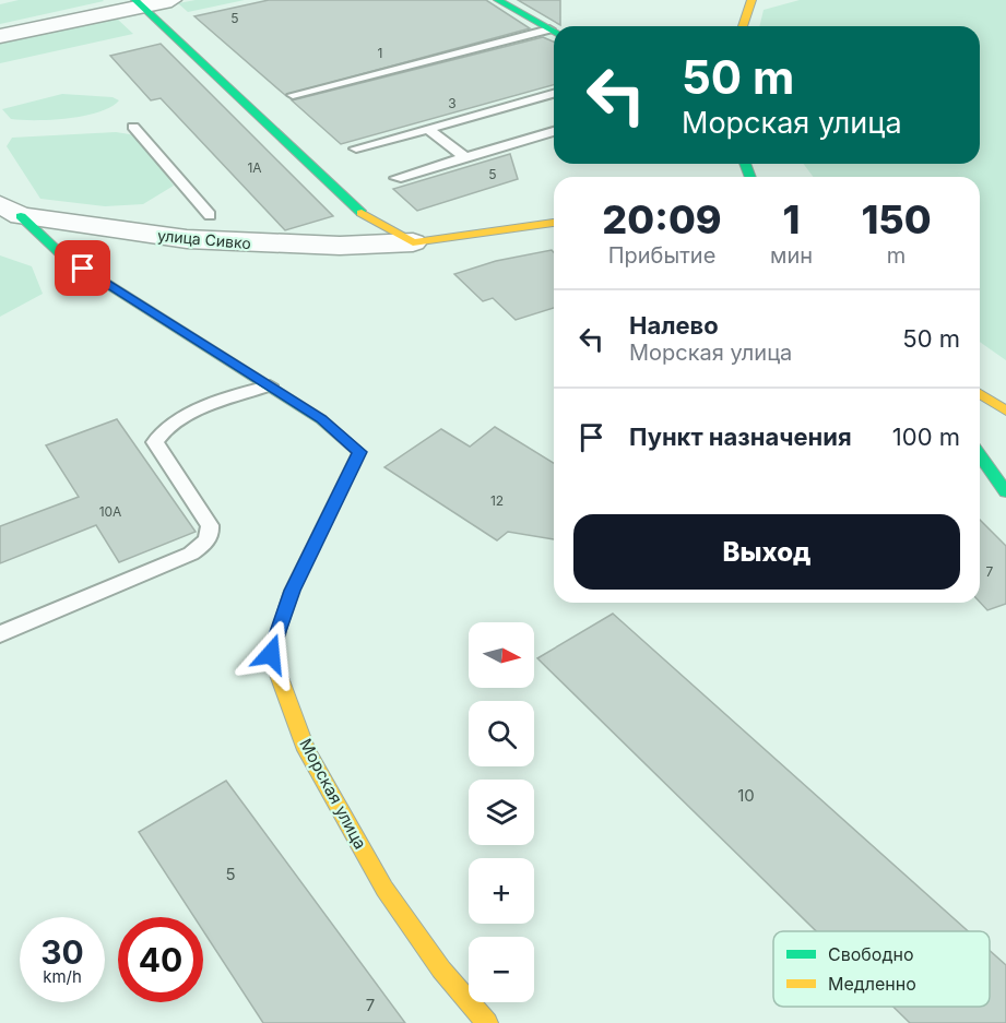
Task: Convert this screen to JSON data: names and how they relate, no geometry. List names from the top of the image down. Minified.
{"streets":{"street":["улица Сивко","Морская улица"]},"crossings":[["улица Сивко","Морская улица"]],"house_numbers":["5","1","3","1А","5","12","10А","7","10","5","7"],"legend":["Свободно","Медленно"],"north":"right","page":{"turn":["50 m","Морская улица"],"eta":["20:09","Прибытие","1","мин","150","m"],"list":[{"name":"Налево","note":"Морская улица","value":"50 m"},{"name":"Пункт назначения","value":"100 m"}],"buttons":"Выход","map_buttons":["+","−"],"speed":"30 km/h","limit":"40"}}
